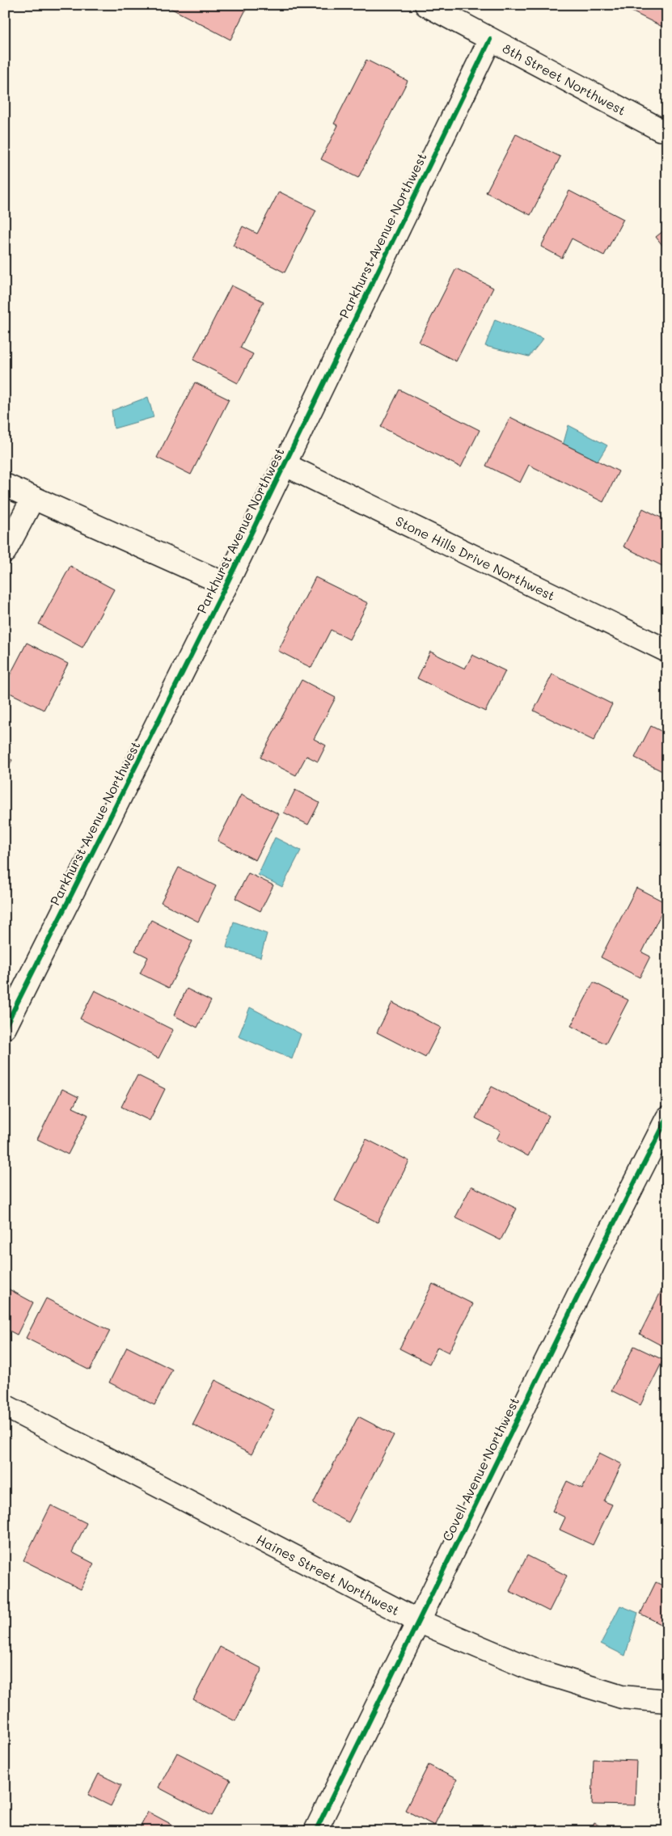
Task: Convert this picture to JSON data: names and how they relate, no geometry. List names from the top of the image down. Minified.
{"streets":{"street":["8th Street Northwest","Parkhurst Avenue Northwest","Stone Hills Drive Northwest","Covell Avenue Northwest","Haines Street Northwest"]},"crossings":[["8th Street Northwest","Parkhurst Avenue Northwest"],["Parkhurst Avenue Northwest","Stone Hills Drive Northwest"],["Covell Avenue Northwest","Haines Street Northwest"]]}
